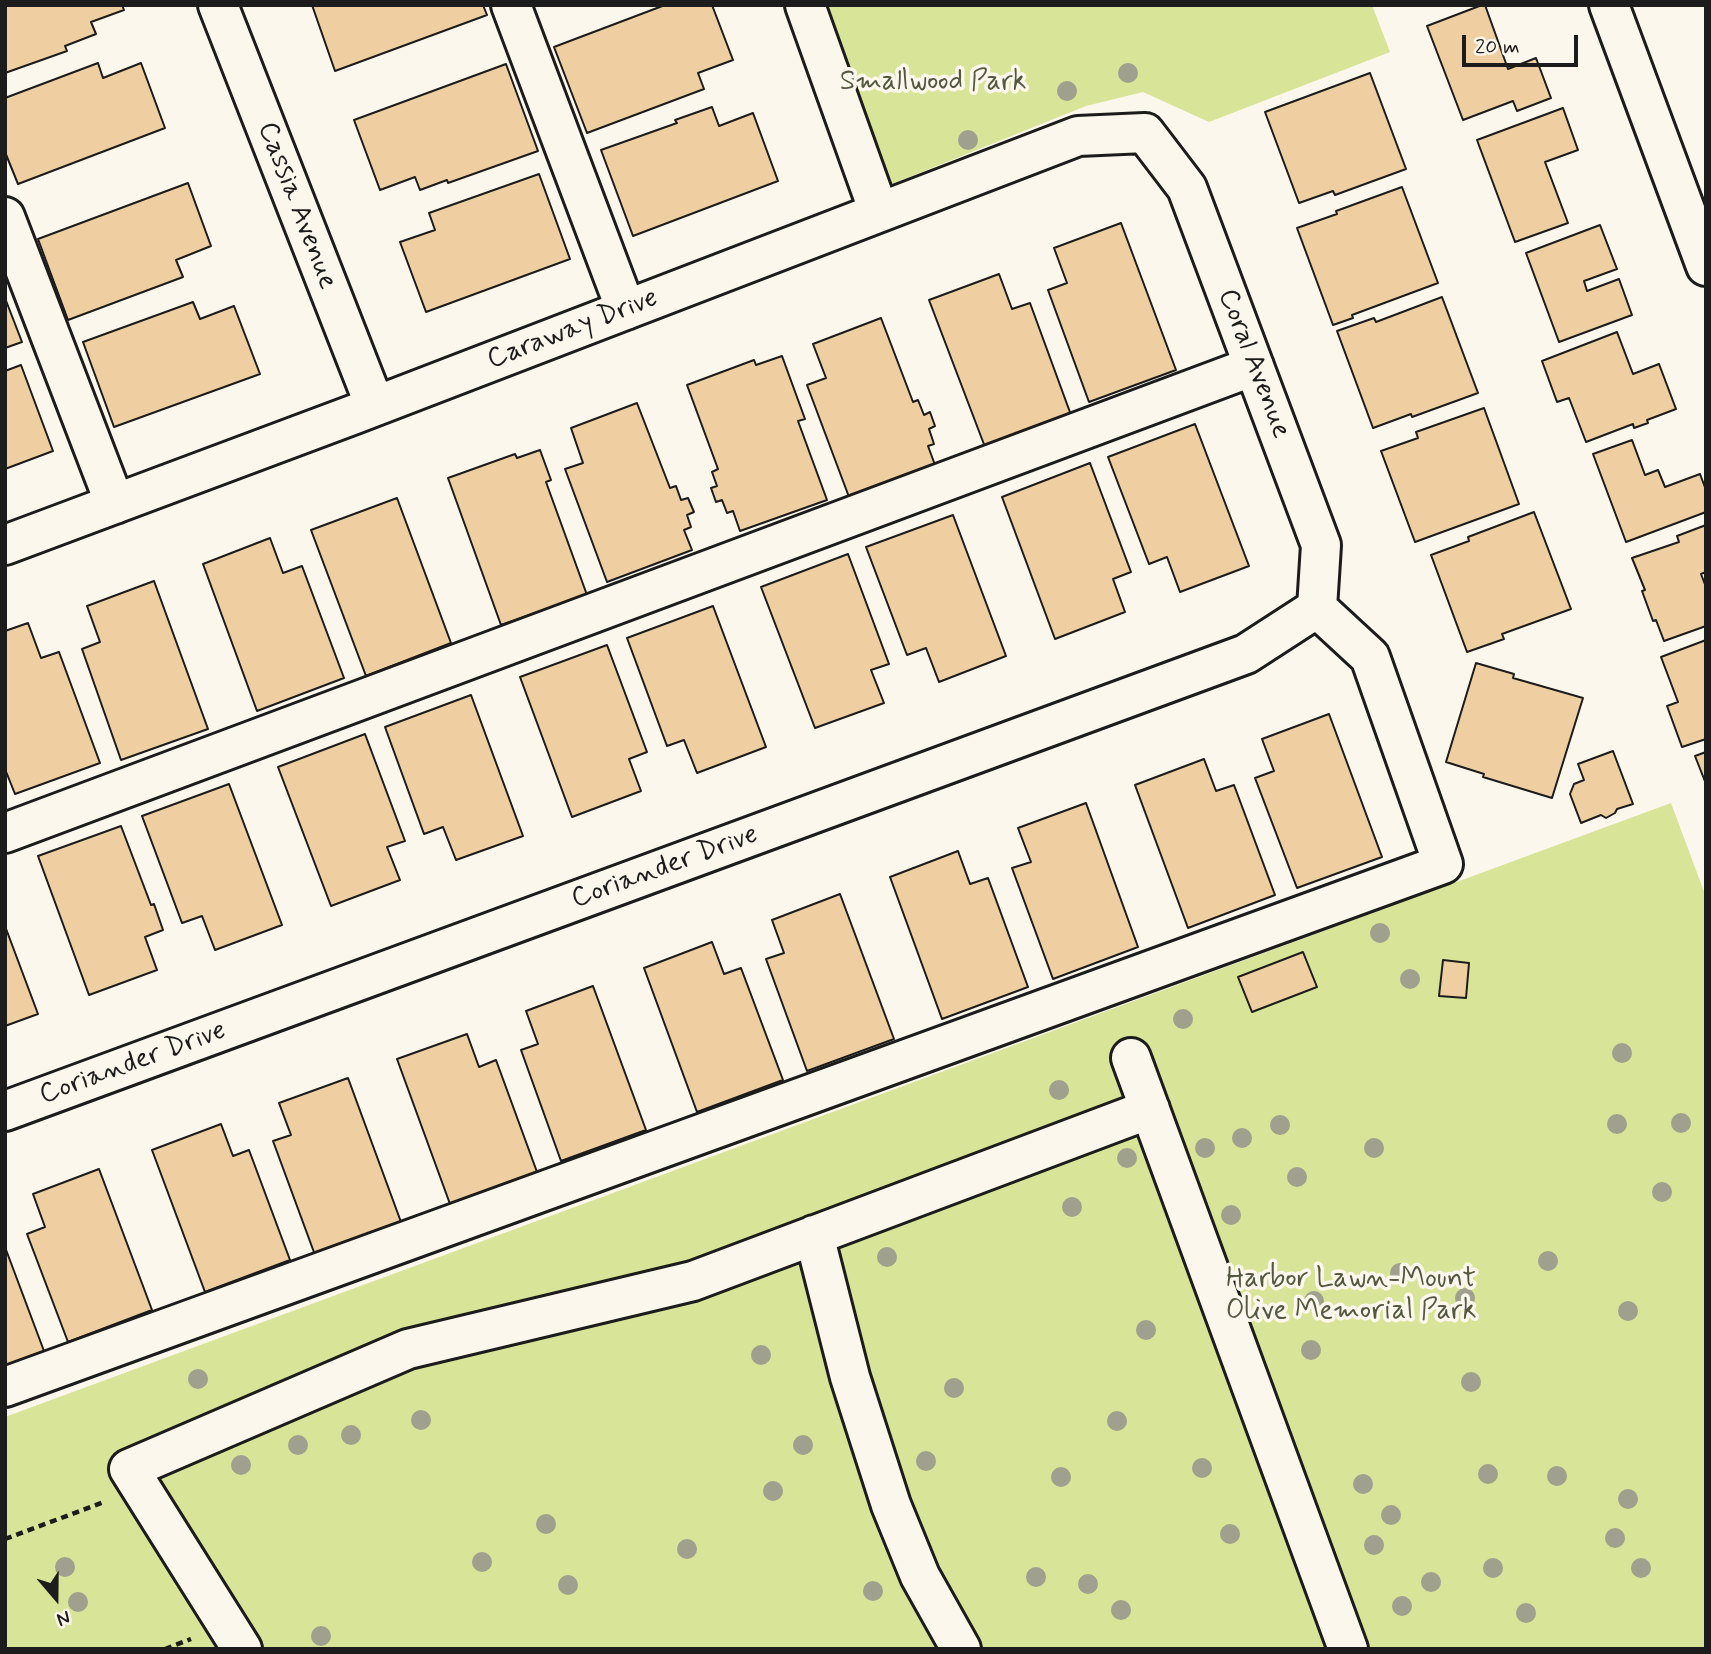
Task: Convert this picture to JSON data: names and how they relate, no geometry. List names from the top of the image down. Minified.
{"streets":{"street":["Cassia Avenue","Caraway Drive","Coral Avenue","Coriander Drive"]},"crossings":[["Cassia Avenue","Caraway Drive"],["Caraway Drive","Coral Avenue"],["Coral Avenue","Coriander Drive"]],"parks":["Smallwood Park","Harbor Lawn-Mount Olive Memorial Park"],"scale_bar":"20 m","north":"bottom"}
